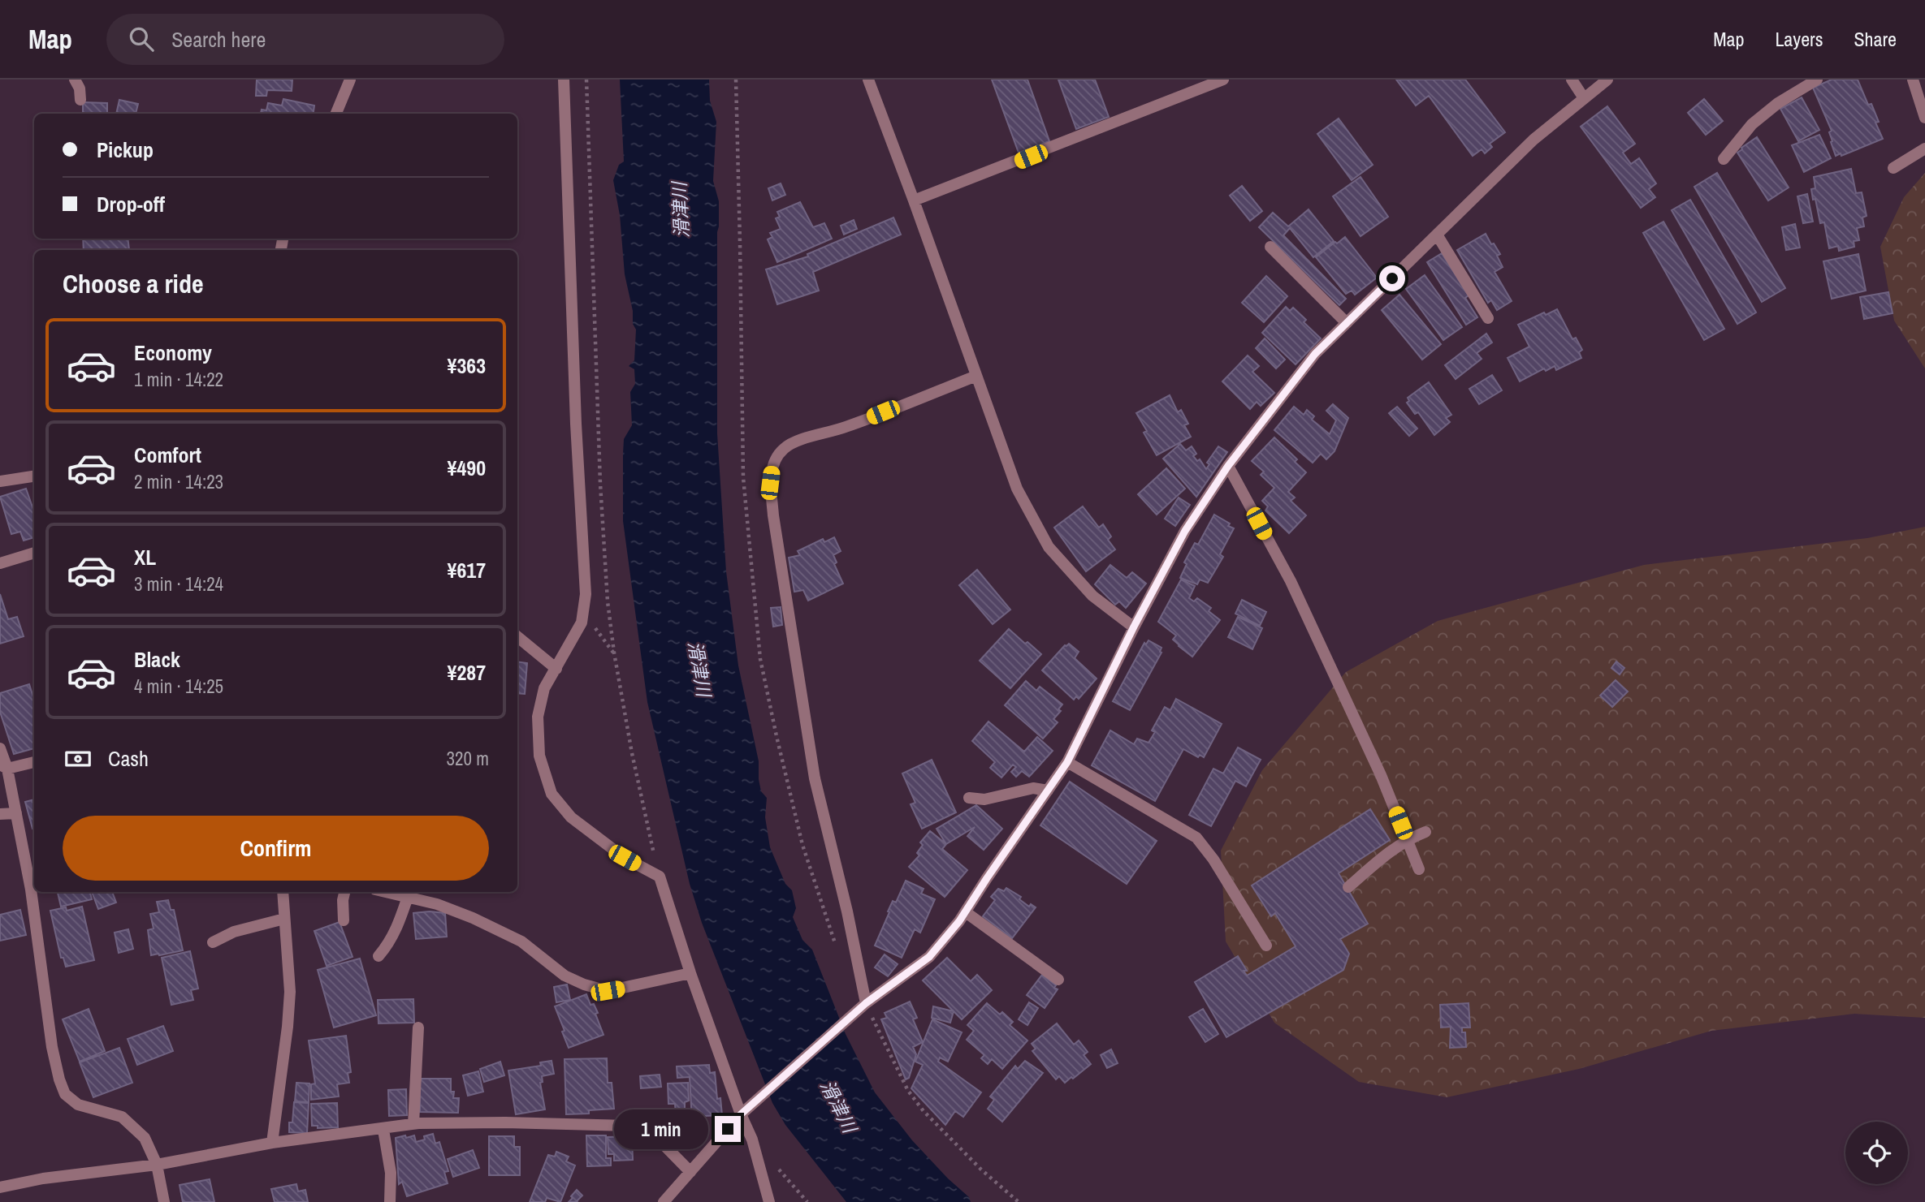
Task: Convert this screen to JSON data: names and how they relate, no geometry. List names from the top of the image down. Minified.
{"water":["滑津川"],"page":{"header":"Map","search":"Search here","nav":["Map","Layers","Share"],"banner":["Pickup","Drop-off"],"heading":"Choose a ride","list":[{"name":"Economy","note":"1 min · 14:22","value":"¥363"},{"name":"Comfort","note":"2 min · 14:23","value":"¥490"},{"name":"XL","note":"3 min · 14:24","value":"¥617"},{"name":"Black","note":"4 min · 14:25","value":"¥287"}],"pay":["Cash","320 m"],"buttons":"Confirm","bubble":"1 min"}}
